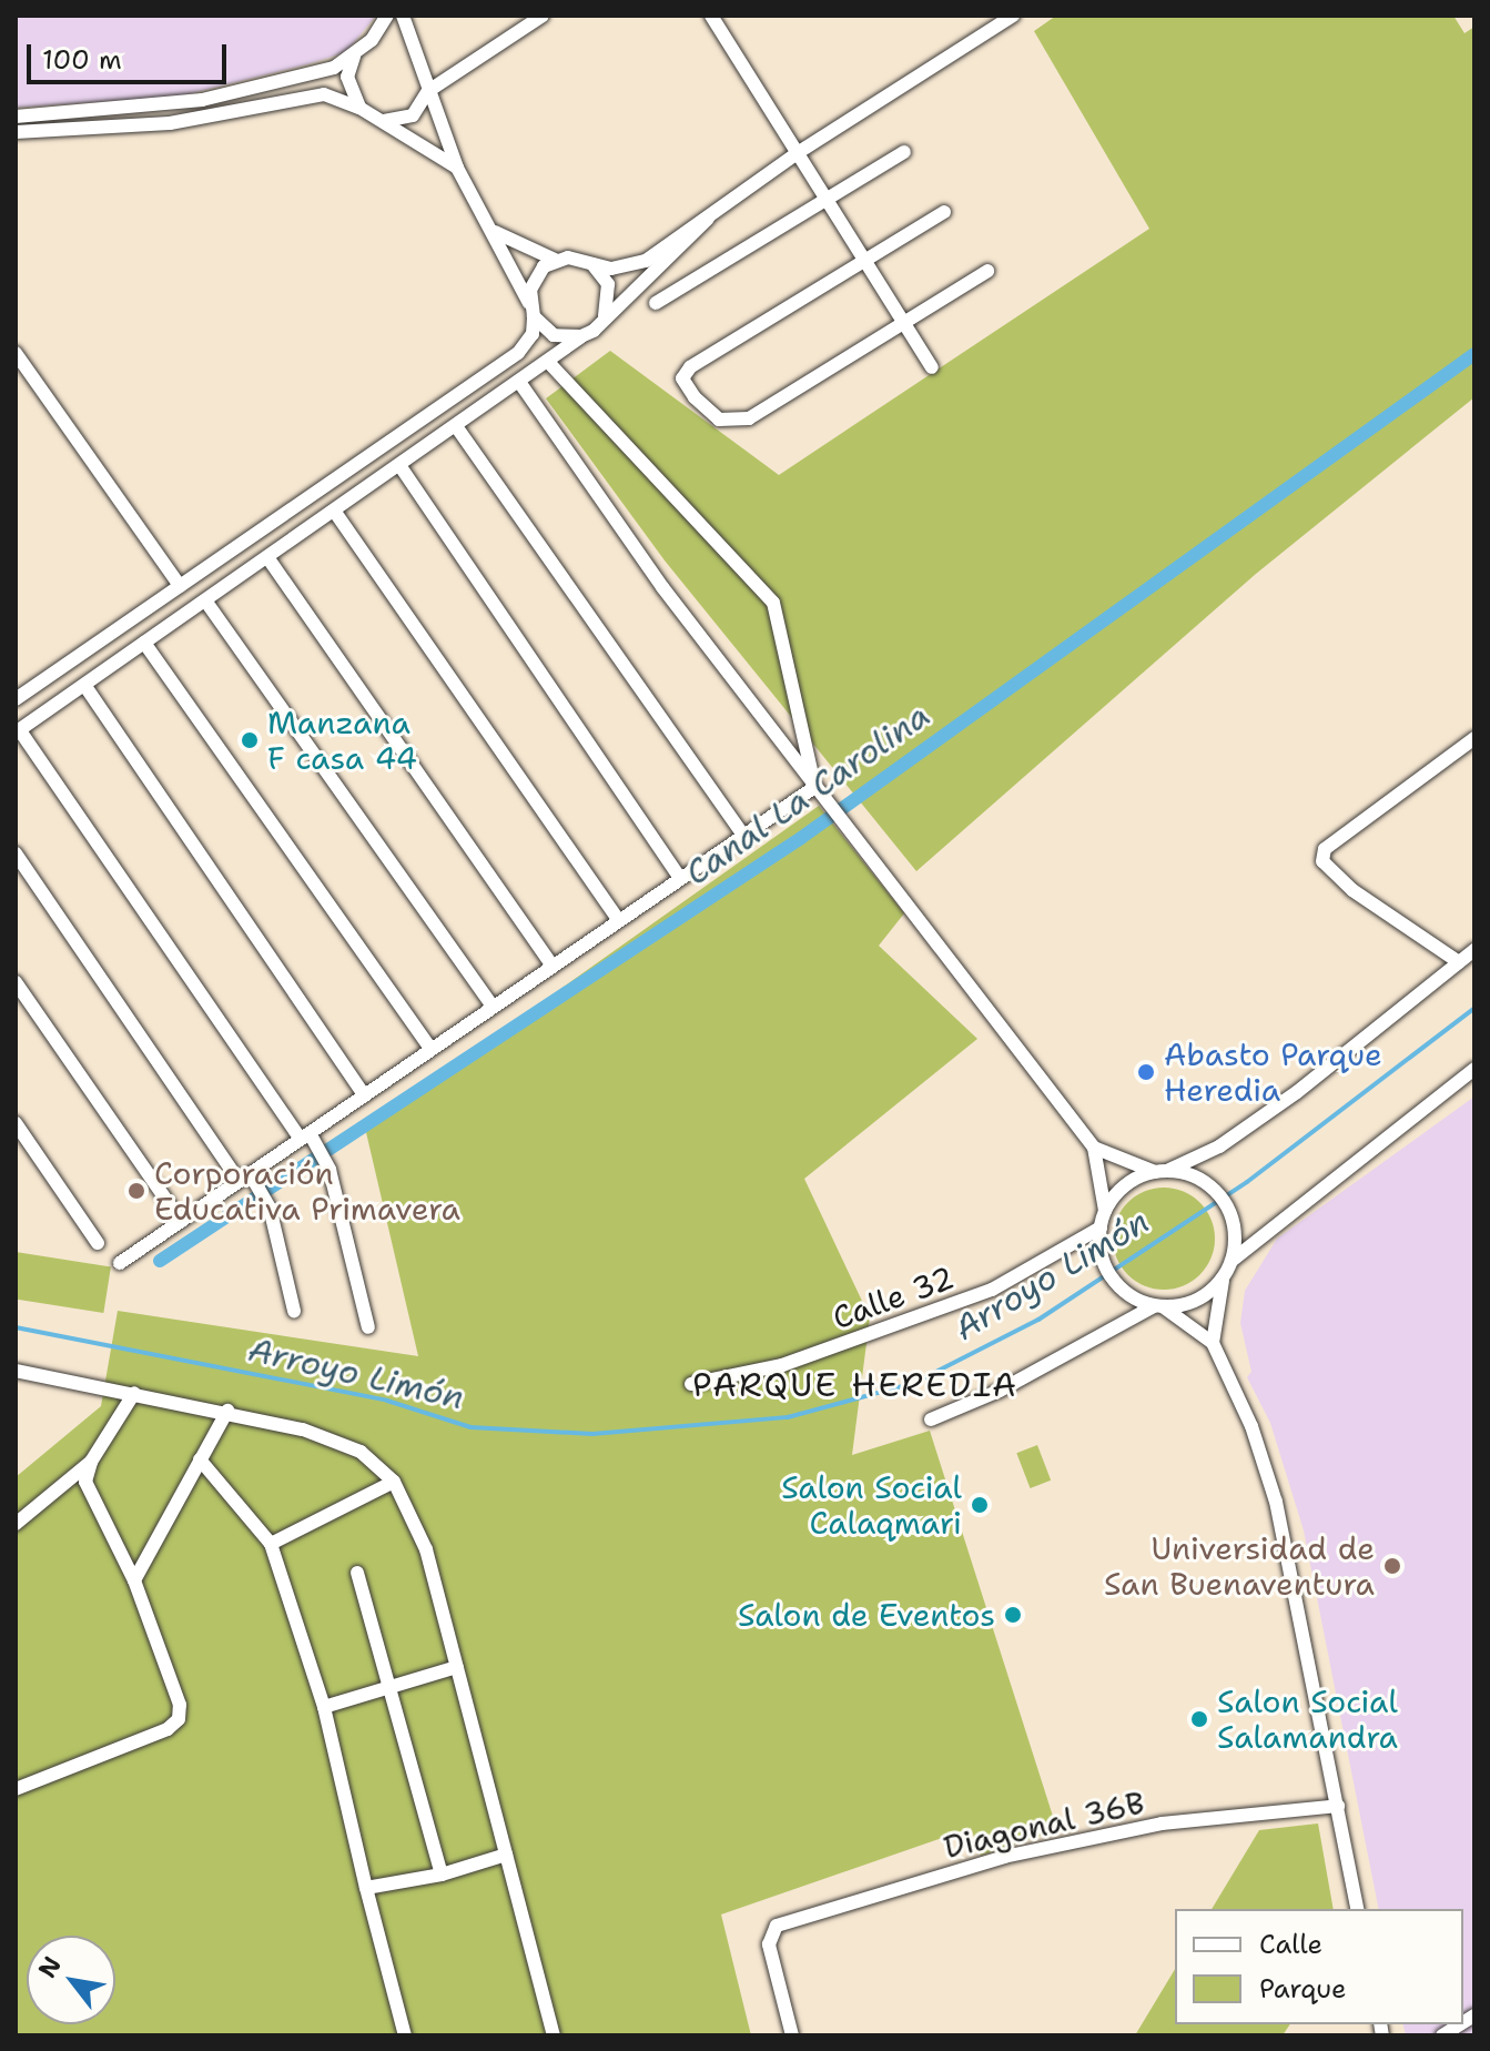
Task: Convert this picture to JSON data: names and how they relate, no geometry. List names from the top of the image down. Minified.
{"streets":{"street":["Calle 32","Diagonal 36B"]},"districts":["PARQUE HEREDIA"],"water":["Canal La Carolina","Arroyo Limón"],"places":["Manzana F casa 44","Abasto Parque Heredia","Corporación Educativa Primavera","Salon Social Calaqmari","Universidad de San Buenaventura","Salon de Eventos","Salon Social Salamandra"],"legend":["Calle","Parque"],"scale_bar":"100 m","north":"top left"}
